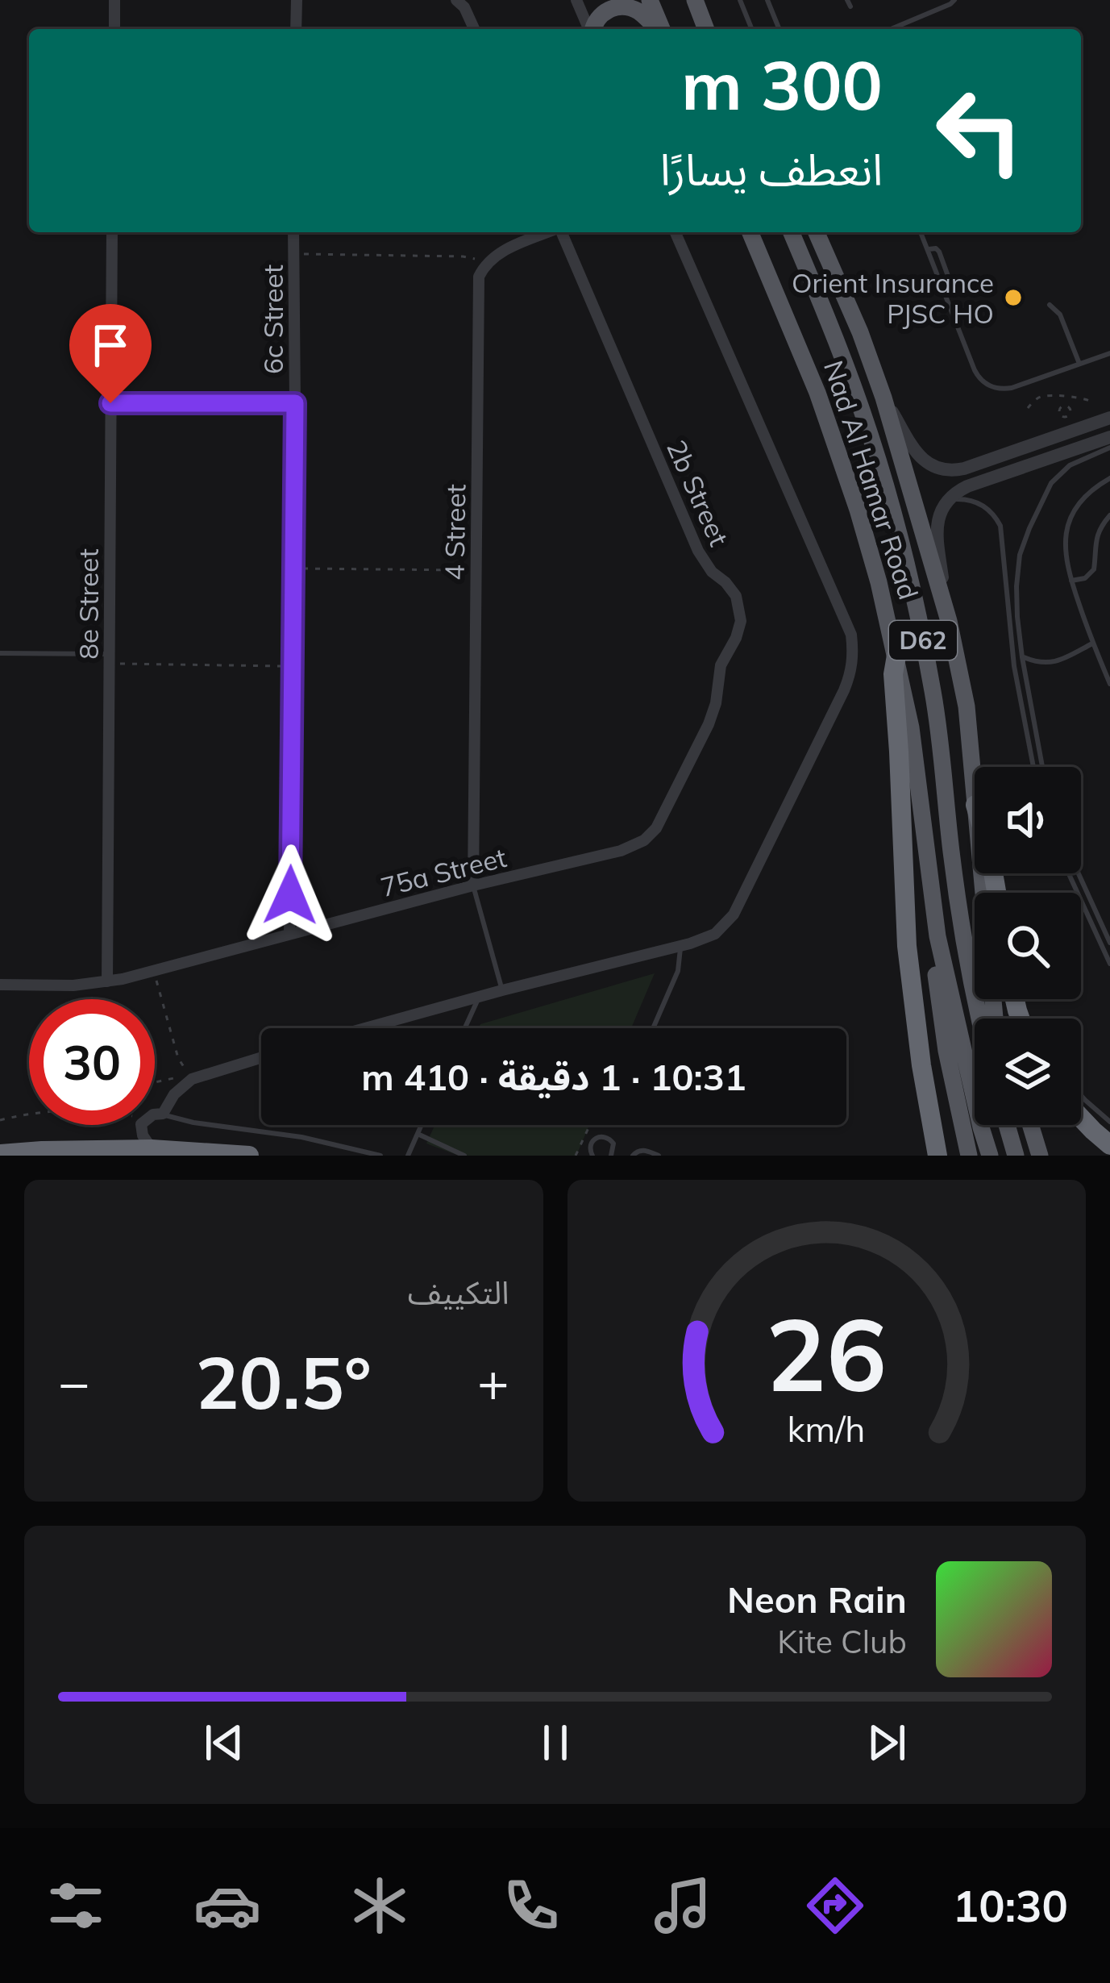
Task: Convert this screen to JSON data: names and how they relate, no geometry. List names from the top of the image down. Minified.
{"streets":{"main road":["Nad Al Hamar Road","D62"],"street":["6c Street","2b Street","4 Street","8e Street","75a Street"]},"crossings":[["6c Street","75a Street"],["2b Street","75a Street"],["4 Street","75a Street"],["8e Street","75a Street"]],"places":["Orient Insurance PJSC HO"],"page":{"turn":["300 m","انعطف يسارًا"],"limit":"30","trip":"10:31 · 1 دقيقة · 410 m","tile":"التكييف","heat":["−","20.5°","+"],"song":["Neon Rain","Kite Club"],"tabs":"10:30","gauge":["26","km/h"]}}
